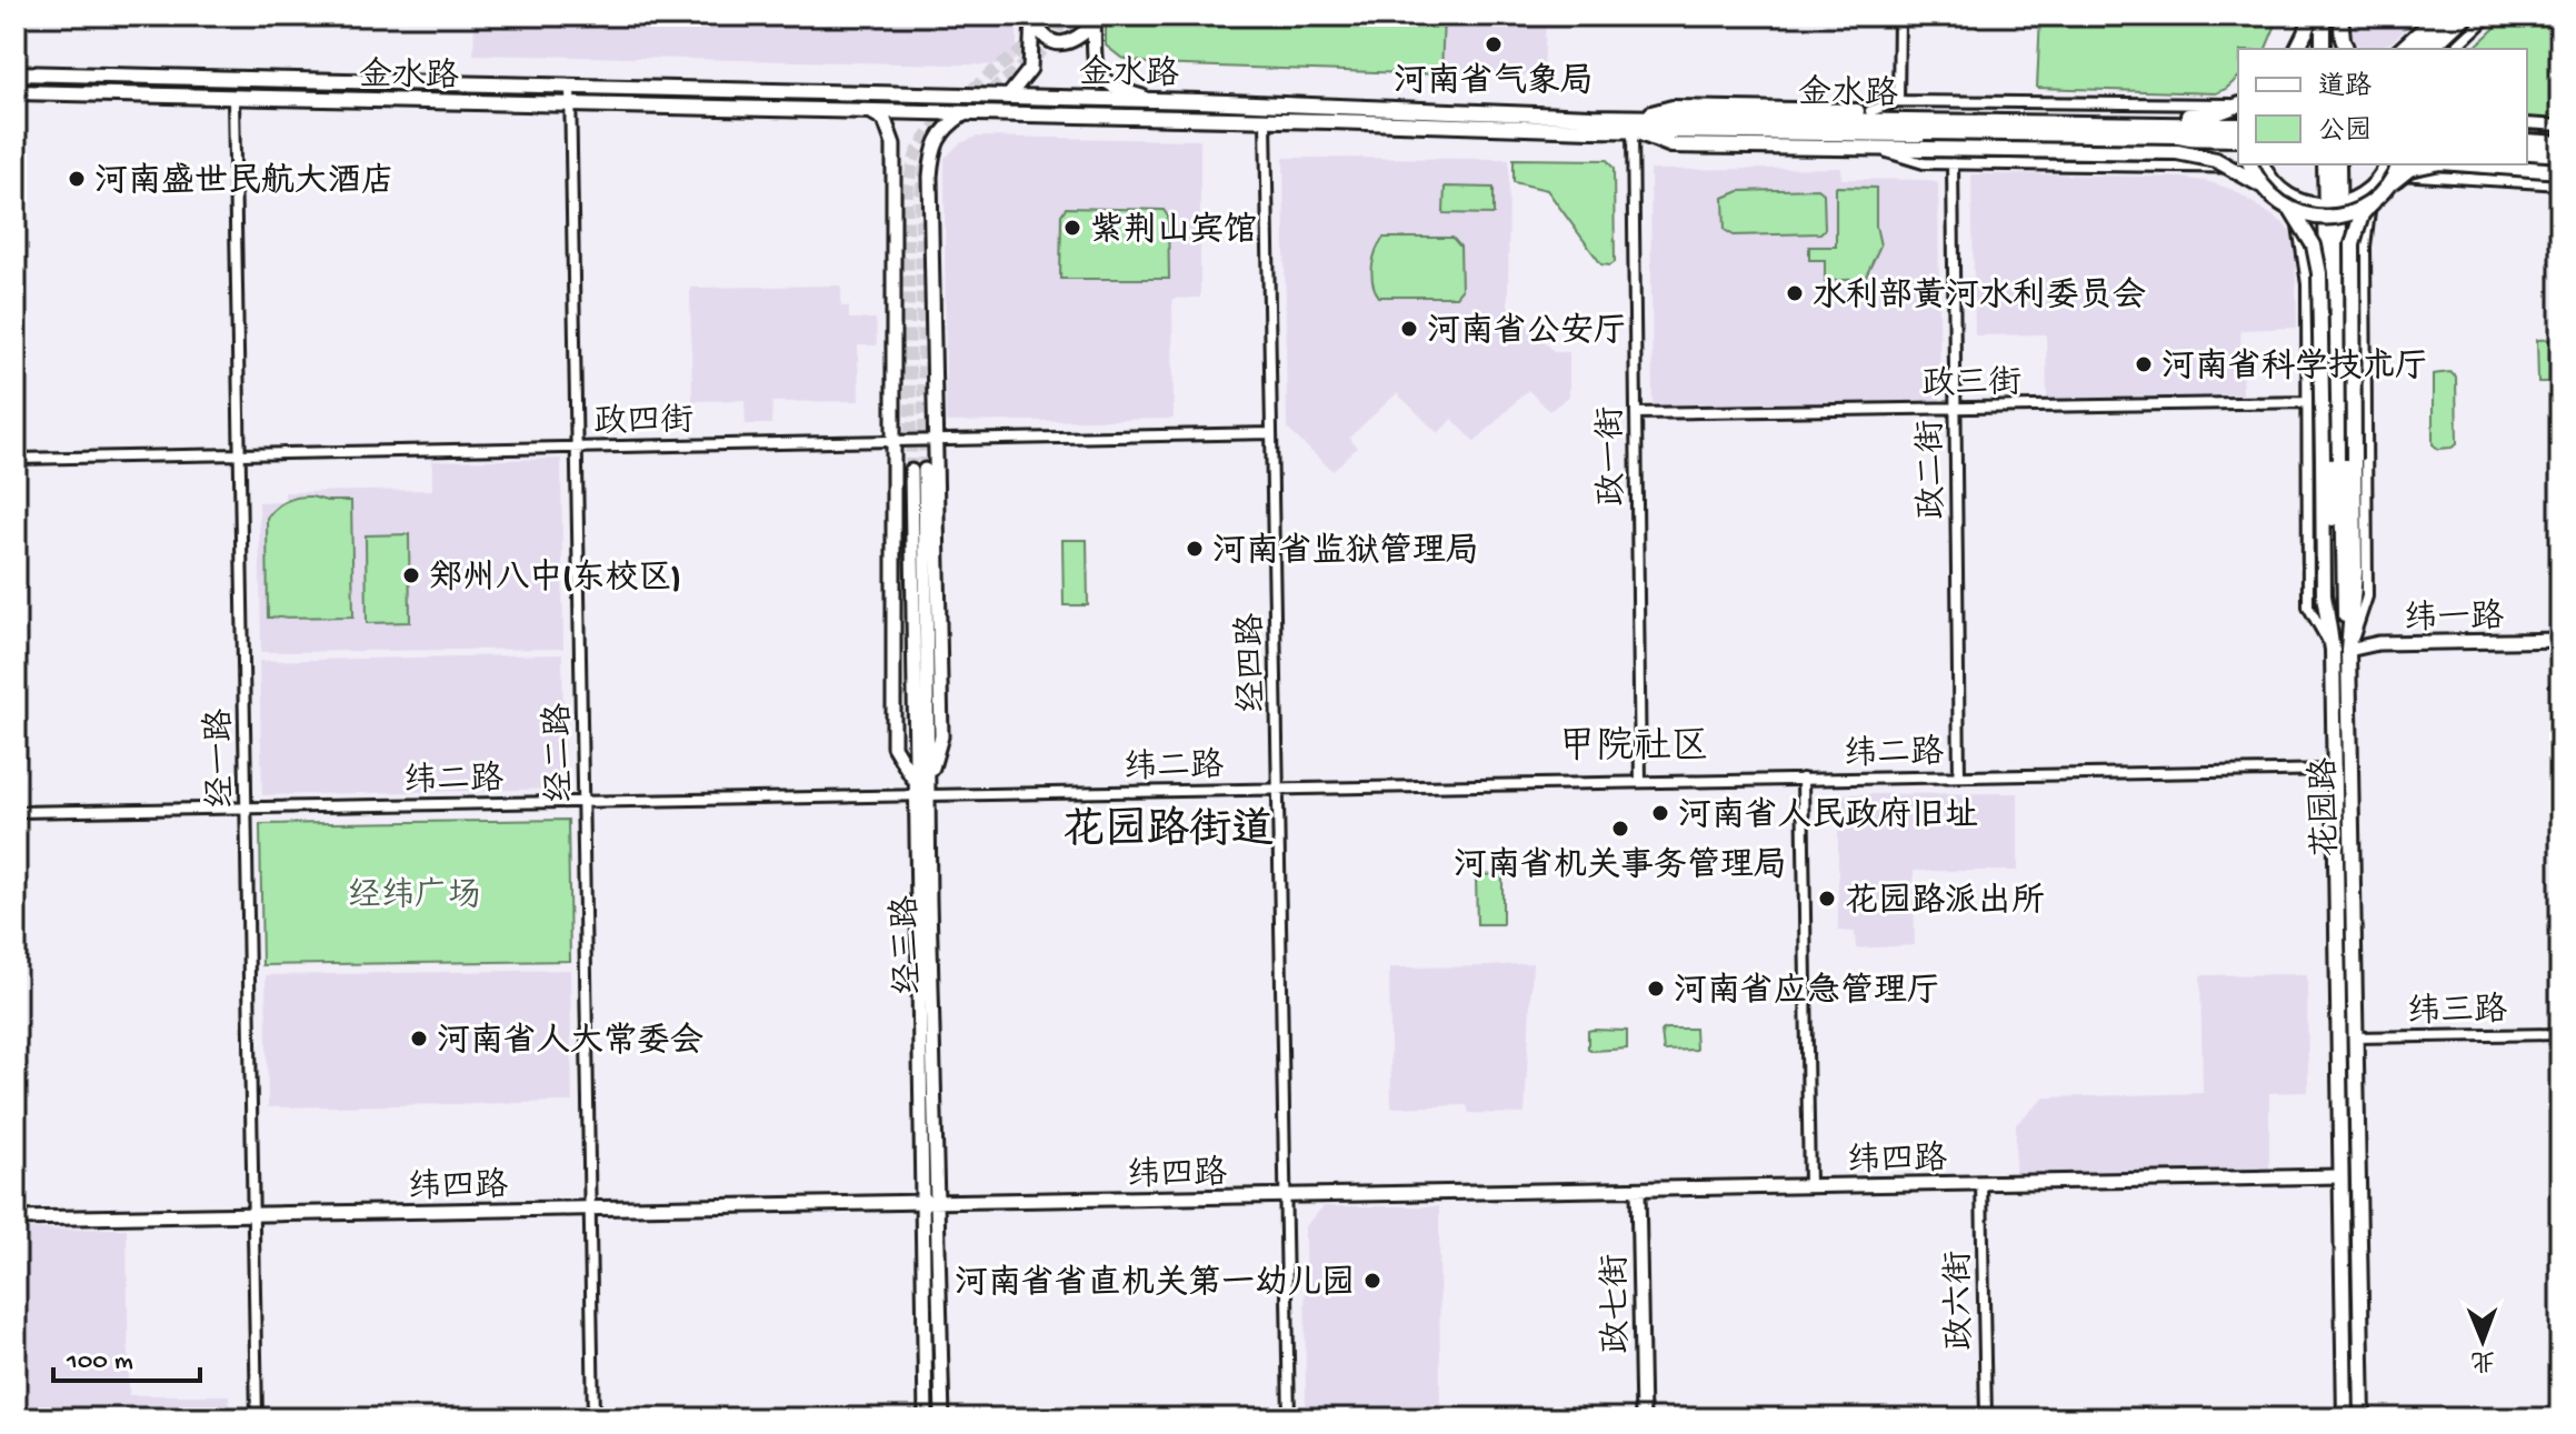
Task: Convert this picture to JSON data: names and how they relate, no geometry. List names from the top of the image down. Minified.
{"streets":{"main road":["金水路","花园路"],"street":["政三街","政四街","政一街","政二街","纬一路","经四路","纬二路","经二路","经一路","经三路","纬三路","纬四路","政六街","政七街"]},"crossings":[["金水路","政一街"],["金水路","经四路"],["金水路","经二路"],["金水路","经一路"],["政三街","政一街"],["政三街","政二街"],["政四街","经四路"],["政四街","经二路"],["政四街","经一路"],["政一街","纬二路"],["政二街","纬二路"],["纬一路","花园路"],["经四路","纬二路"],["经四路","纬四路"],["纬二路","经二路"],["纬二路","经一路"],["纬二路","花园路"],["纬二路","经三路"],["经二路","纬四路"],["经一路","纬四路"],["花园路","纬三路"],["花园路","纬四路"],["经三路","纬四路"],["纬四路","政六街"],["纬四路","政七街"]],"districts":["甲院社区","花园路街道"],"parks":["经纬广场"],"places":["河南省气象局","河南盛世民航大酒店","紫荆山宾馆","水利部黄河水利委员会","河南省公安厅","河南省科学技术厅","河南省监狱管理局","郑州八中(东校区)","河南省人民政府旧址","河南省机关事务管理局","花园路派出所","河南省应急管理厅","河南省人大常委会","河南省省直机关第一幼儿园"],"legend":["道路","公园"],"scale_bar":"100 m","north":"bottom"}
